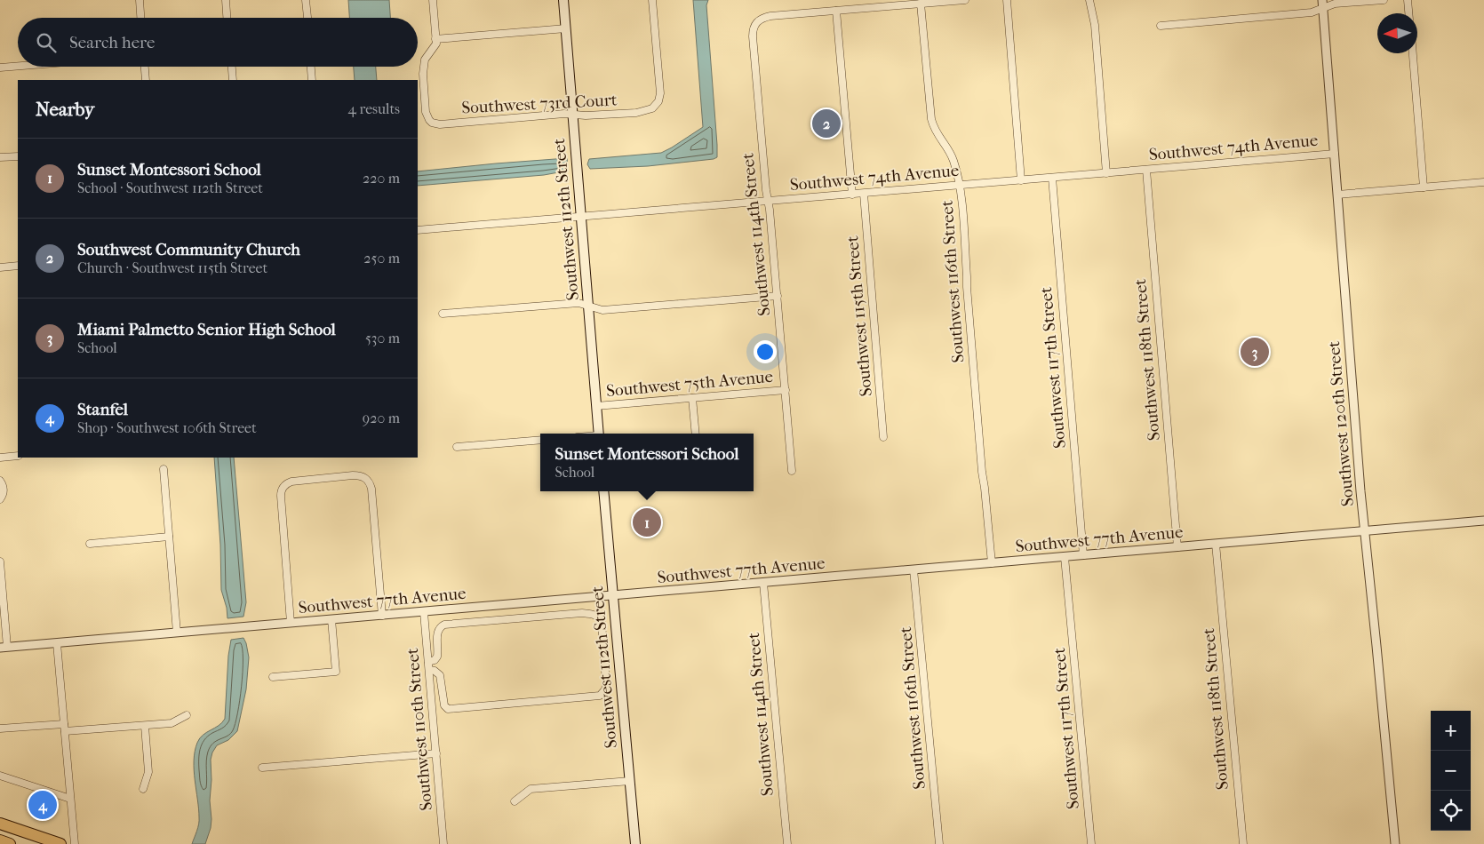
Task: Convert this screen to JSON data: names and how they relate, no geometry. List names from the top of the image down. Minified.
{"streets":{"main road":["Southwest 112th Street"],"street":["Southwest 73rd Court","Southwest 74th Avenue","Southwest 114th Street","Southwest 116th Street","Southwest 115th Street","Southwest 118th Street","Southwest 117th Street","Southwest 75th Avenue","Southwest 120th Street","Southwest 77th Avenue","Southwest 110th Street"]},"crossings":[["Southwest 73rd Court","Southwest 112th Street"],["Southwest 74th Avenue","Southwest 112th Street"],["Southwest 74th Avenue","Southwest 114th Street"],["Southwest 74th Avenue","Southwest 116th Street"],["Southwest 74th Avenue","Southwest 115th Street"],["Southwest 74th Avenue","Southwest 118th Street"],["Southwest 74th Avenue","Southwest 117th Street"],["Southwest 74th Avenue","Southwest 120th Street"],["Southwest 112th Street","Southwest 75th Avenue"],["Southwest 112th Street","Southwest 77th Avenue"],["Southwest 114th Street","Southwest 75th Avenue"],["Southwest 114th Street","Southwest 77th Avenue"],["Southwest 116th Street","Southwest 77th Avenue"],["Southwest 118th Street","Southwest 77th Avenue"],["Southwest 117th Street","Southwest 77th Avenue"],["Southwest 120th Street","Southwest 77th Avenue"],["Southwest 77th Avenue","Southwest 110th Street"]],"north":"left","page":{"search":"Search here","heading":["Nearby","4 results"],"pins":["2","3","1","4"],"list":[{"mark":"1","name":"Sunset Montessori School","note":"School · Southwest 112th Street","value":"220 m"},{"mark":"2","name":"Southwest Community Church","note":"Church · Southwest 115th Street","value":"250 m"},{"mark":"3","name":"Miami Palmetto Senior High School","note":"School","value":"530 m"},{"mark":"4","name":"Stanfel","note":"Shop · Southwest 106th Street","value":"920 m"}],"popup":["Sunset Montessori School","School"],"map_buttons":["+","−"]}}
